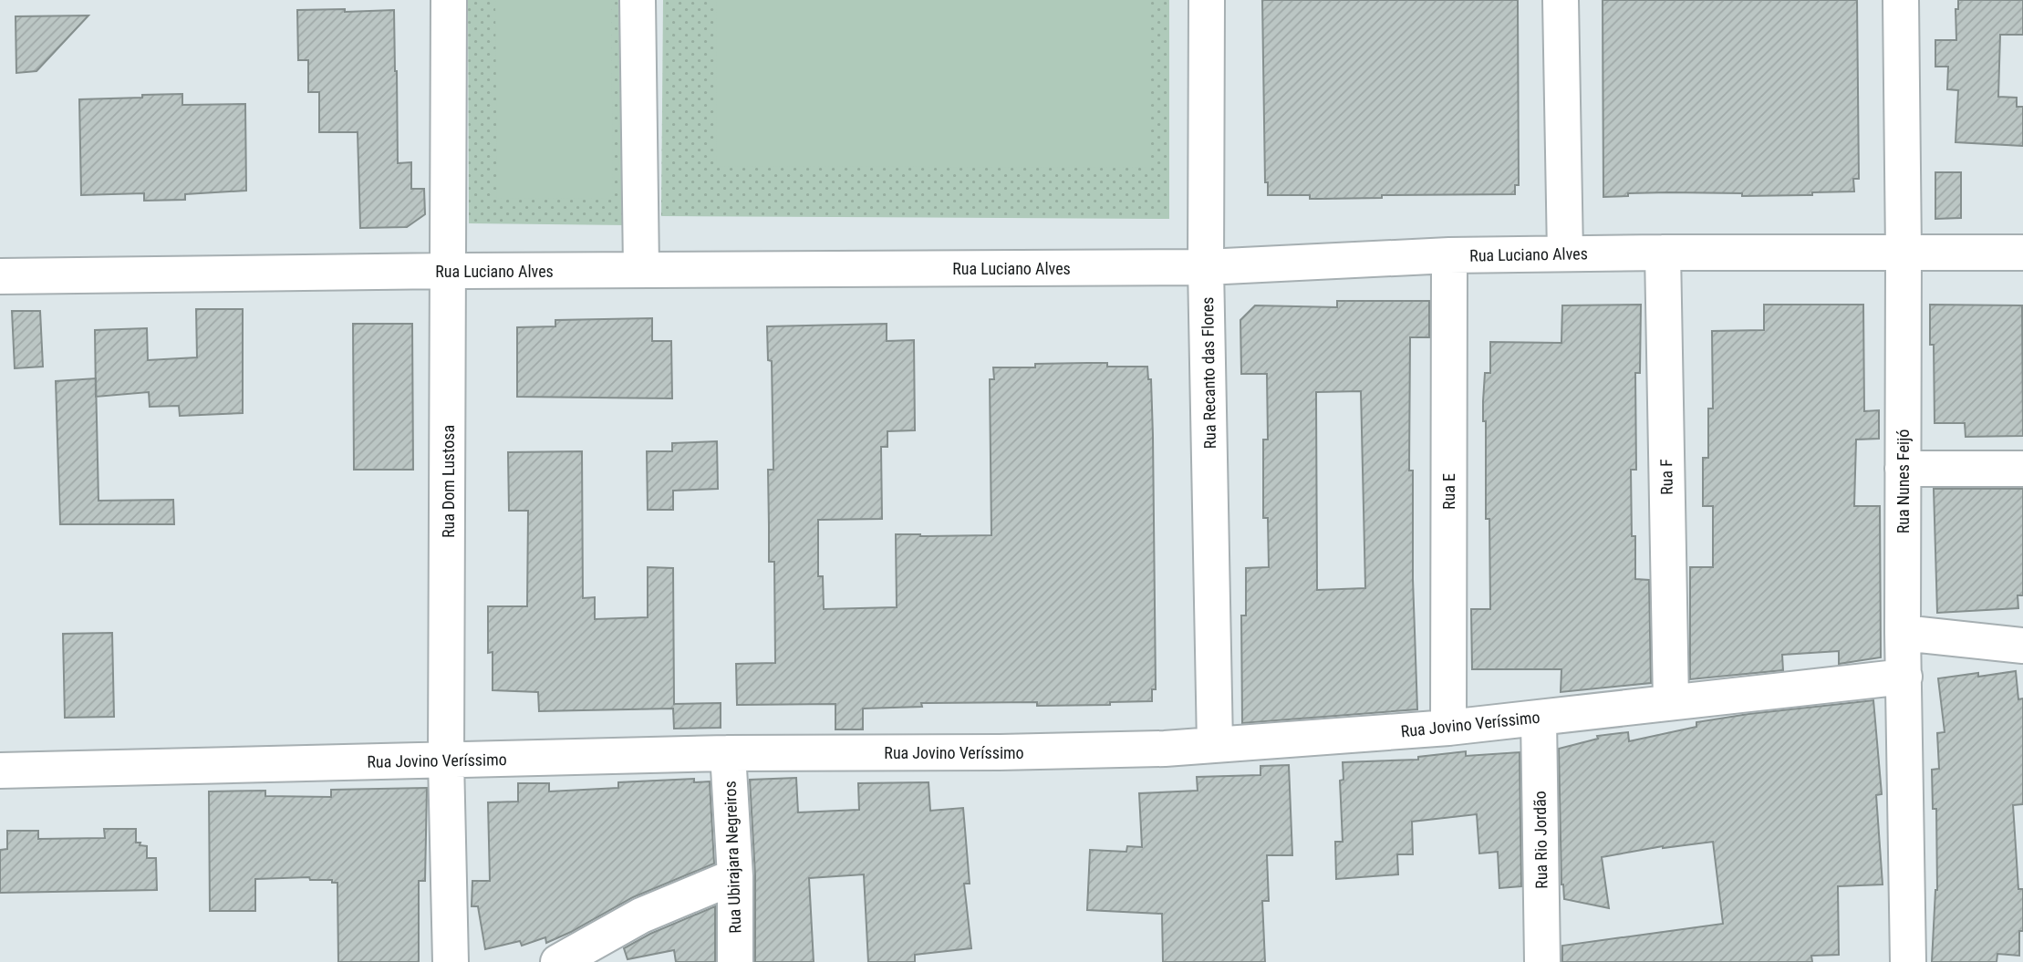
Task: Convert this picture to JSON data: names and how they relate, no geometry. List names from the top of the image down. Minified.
{"streets":{"street":["Rua Luciano Alves","Rua Recanto das Flores","Rua F","Rua Dom Lustosa","Rua Nunes Feijó","Rua E","Rua Jovino Veríssimo","Rua Rio Jordão","Rua Ubirajara Negreiros"]},"crossings":[["Rua Luciano Alves","Rua Recanto das Flores"],["Rua Luciano Alves","Rua F"],["Rua Luciano Alves","Rua Dom Lustosa"],["Rua Luciano Alves","Rua Nunes Feijó"],["Rua Luciano Alves","Rua E"],["Rua Recanto das Flores","Rua Jovino Veríssimo"],["Rua F","Rua Jovino Veríssimo"],["Rua Dom Lustosa","Rua Jovino Veríssimo"],["Rua Nunes Feijó","Rua Jovino Veríssimo"],["Rua E","Rua Jovino Veríssimo"],["Rua Jovino Veríssimo","Rua Rio Jordão"],["Rua Jovino Veríssimo","Rua Ubirajara Negreiros"]]}
